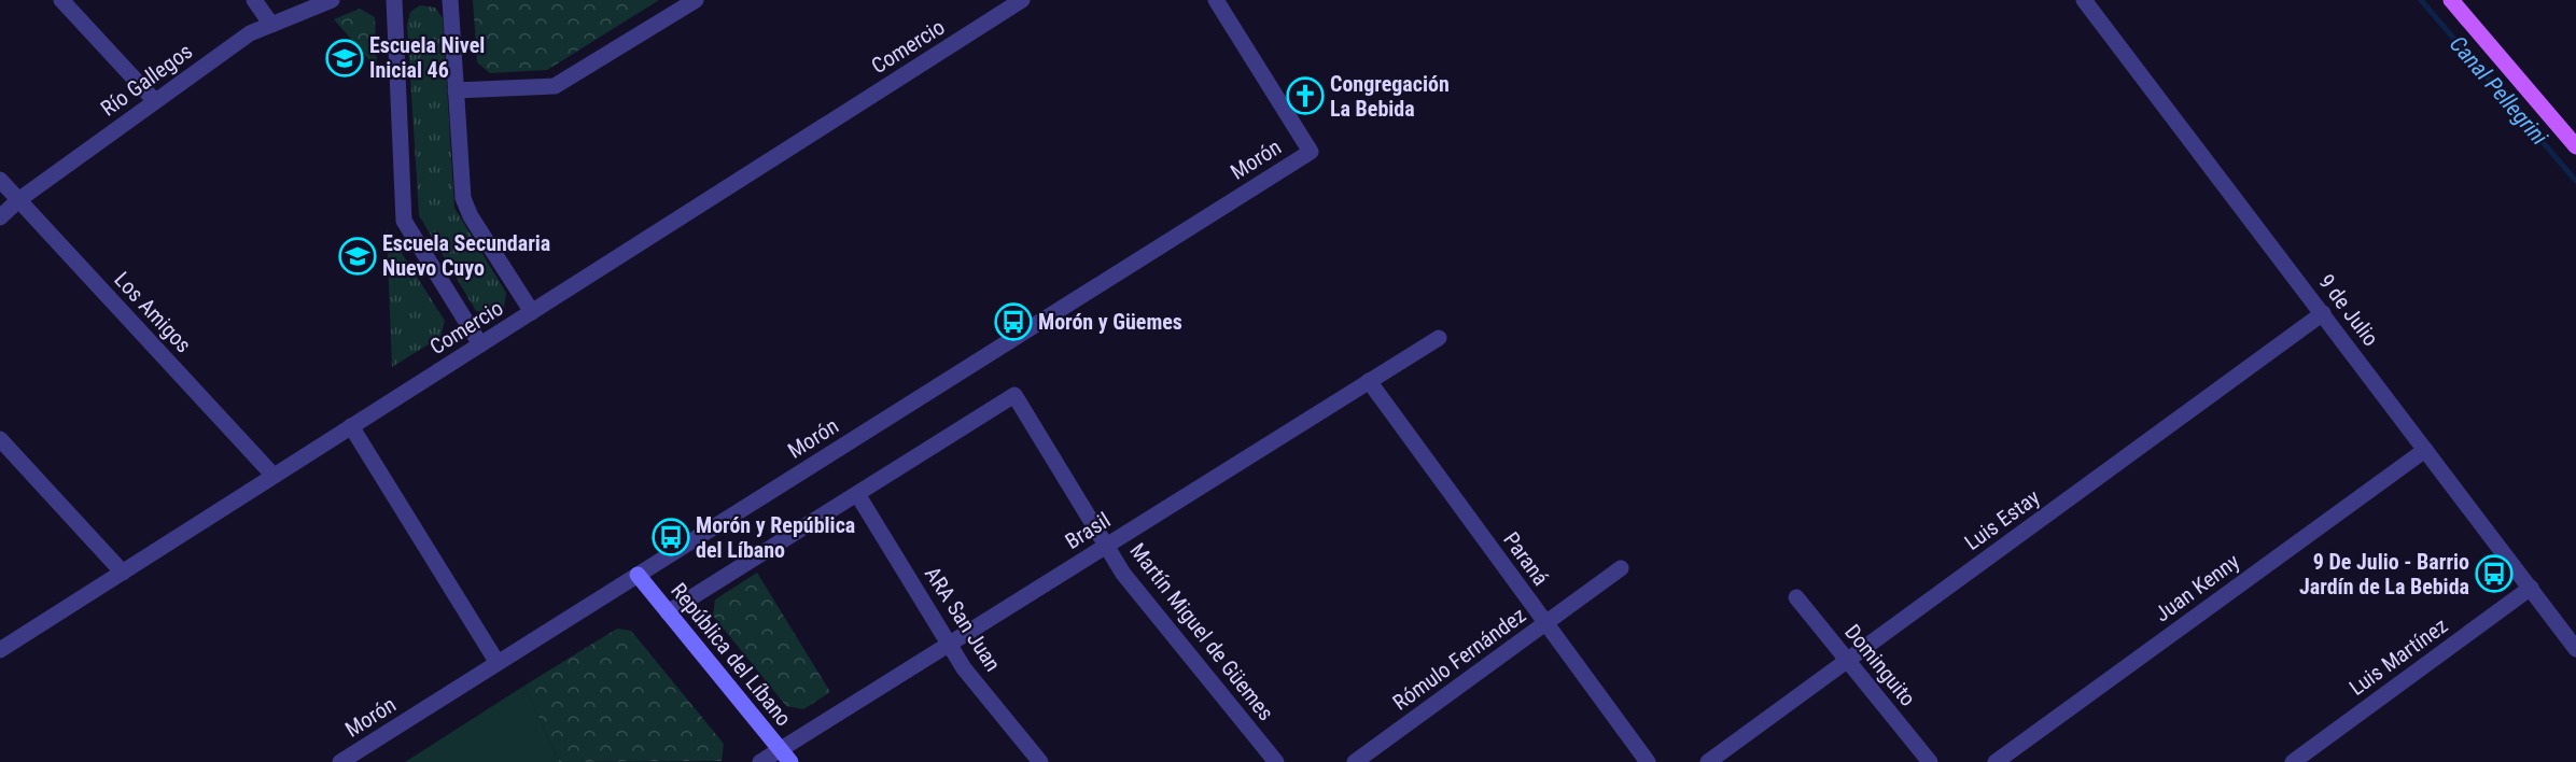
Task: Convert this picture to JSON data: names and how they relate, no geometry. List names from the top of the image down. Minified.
{"streets":{"street":["Comercio","Río Gallegos","Morón","9 de Julio","Los Amigos","Luis Estay","Brasil","Paraná","Juan Kenny","ARA San Juan","Martín Miguel de Güemes","República del Líbano","Luis Martínez","Rómulo Fernández","Dominguito"]},"crossings":[["Comercio","Los Amigos"],["Río Gallegos","Los Amigos"],["Morón","República del Líbano"],["9 de Julio","Luis Estay"],["9 de Julio","Juan Kenny"],["9 de Julio","Luis Martínez"],["Luis Estay","Dominguito"],["Brasil","Paraná"],["Brasil","ARA San Juan"],["Brasil","Martín Miguel de Güemes"],["Brasil","República del Líbano"],["Paraná","Rómulo Fernández"],["ARA San Juan","Martín Miguel de Güemes"]],"water":["Canal Pellegrini"],"places":{"school or university":["Escuela Nivel Inicial 46","Escuela Secundaria Nuevo Cuyo"],"church":["Congregación La Bebida"],"bus stop":["Morón y Güemes","Morón y República del Líbano","9 De Julio - Barrio Jardín de La Bebida"]}}
